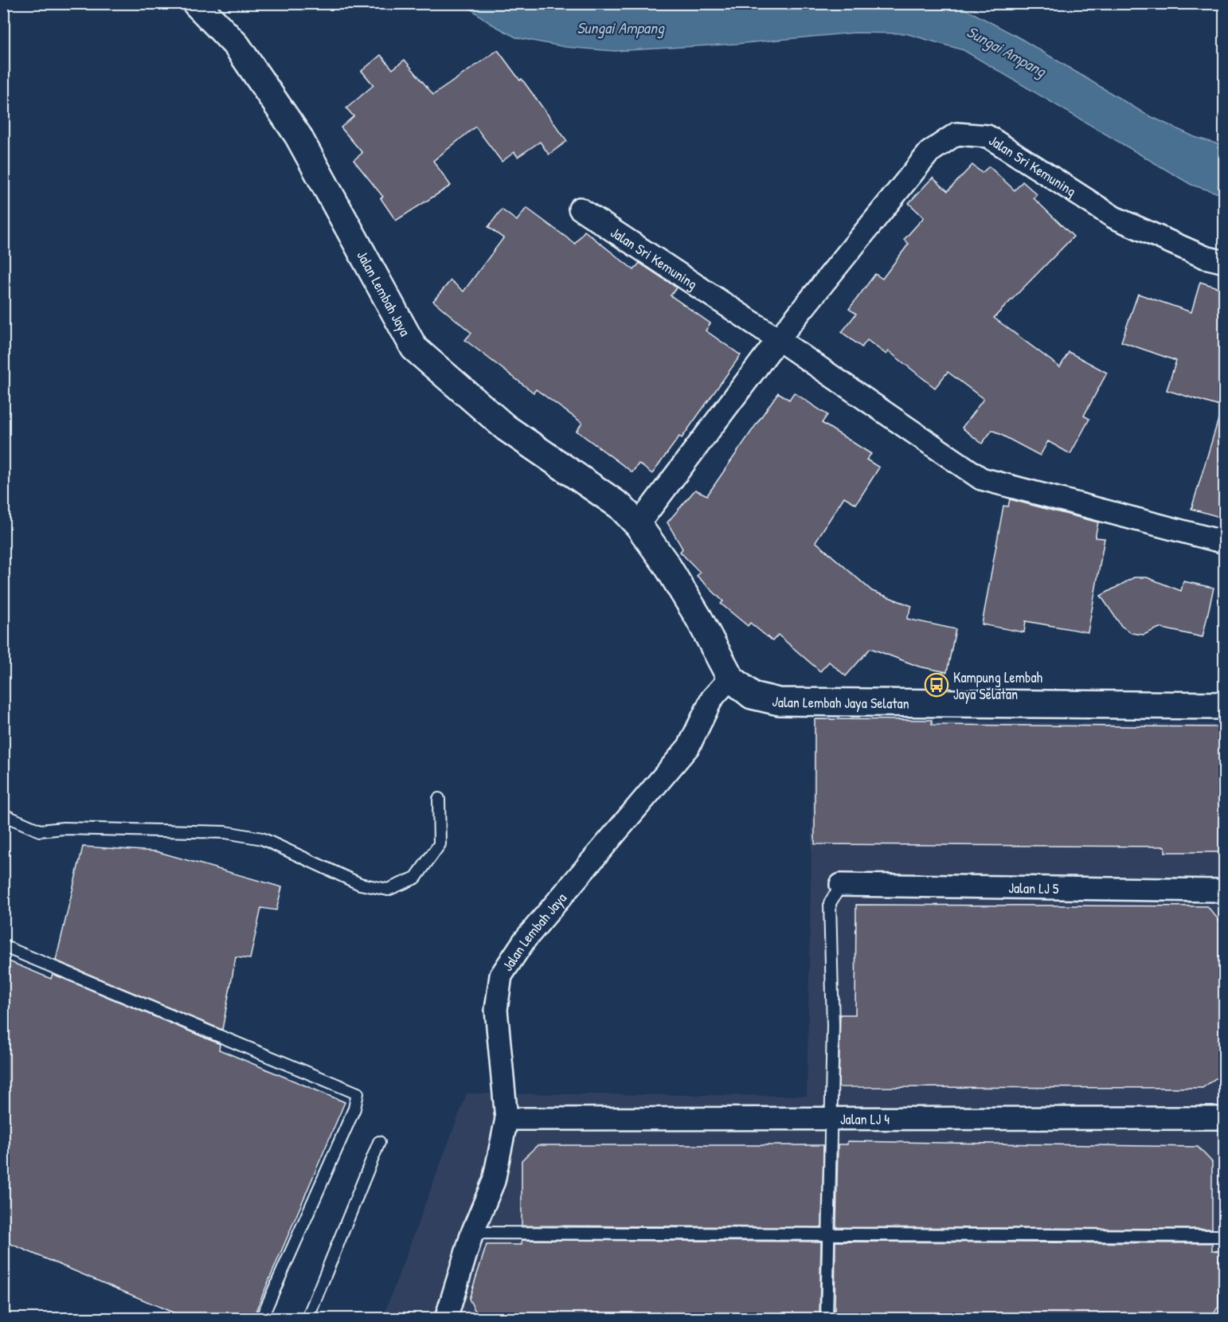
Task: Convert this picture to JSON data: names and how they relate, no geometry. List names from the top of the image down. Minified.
{"streets":{"street":["Jalan Sri Kemuning","Jalan Lembah Jaya","Jalan Lembah Jaya Selatan","Jalan LJ 5","Jalan LJ 4"]},"crossings":[["Jalan Sri Kemuning","Jalan Lembah Jaya"],["Jalan Sri Kemuning","Jalan Lembah Jaya Selatan"],["Jalan Lembah Jaya","Jalan Lembah Jaya Selatan"],["Jalan Lembah Jaya","Jalan LJ 4"]],"water":["Sungai Ampang"],"places":{"bus stop":["Kampung Lembah Jaya Selatan"]}}
